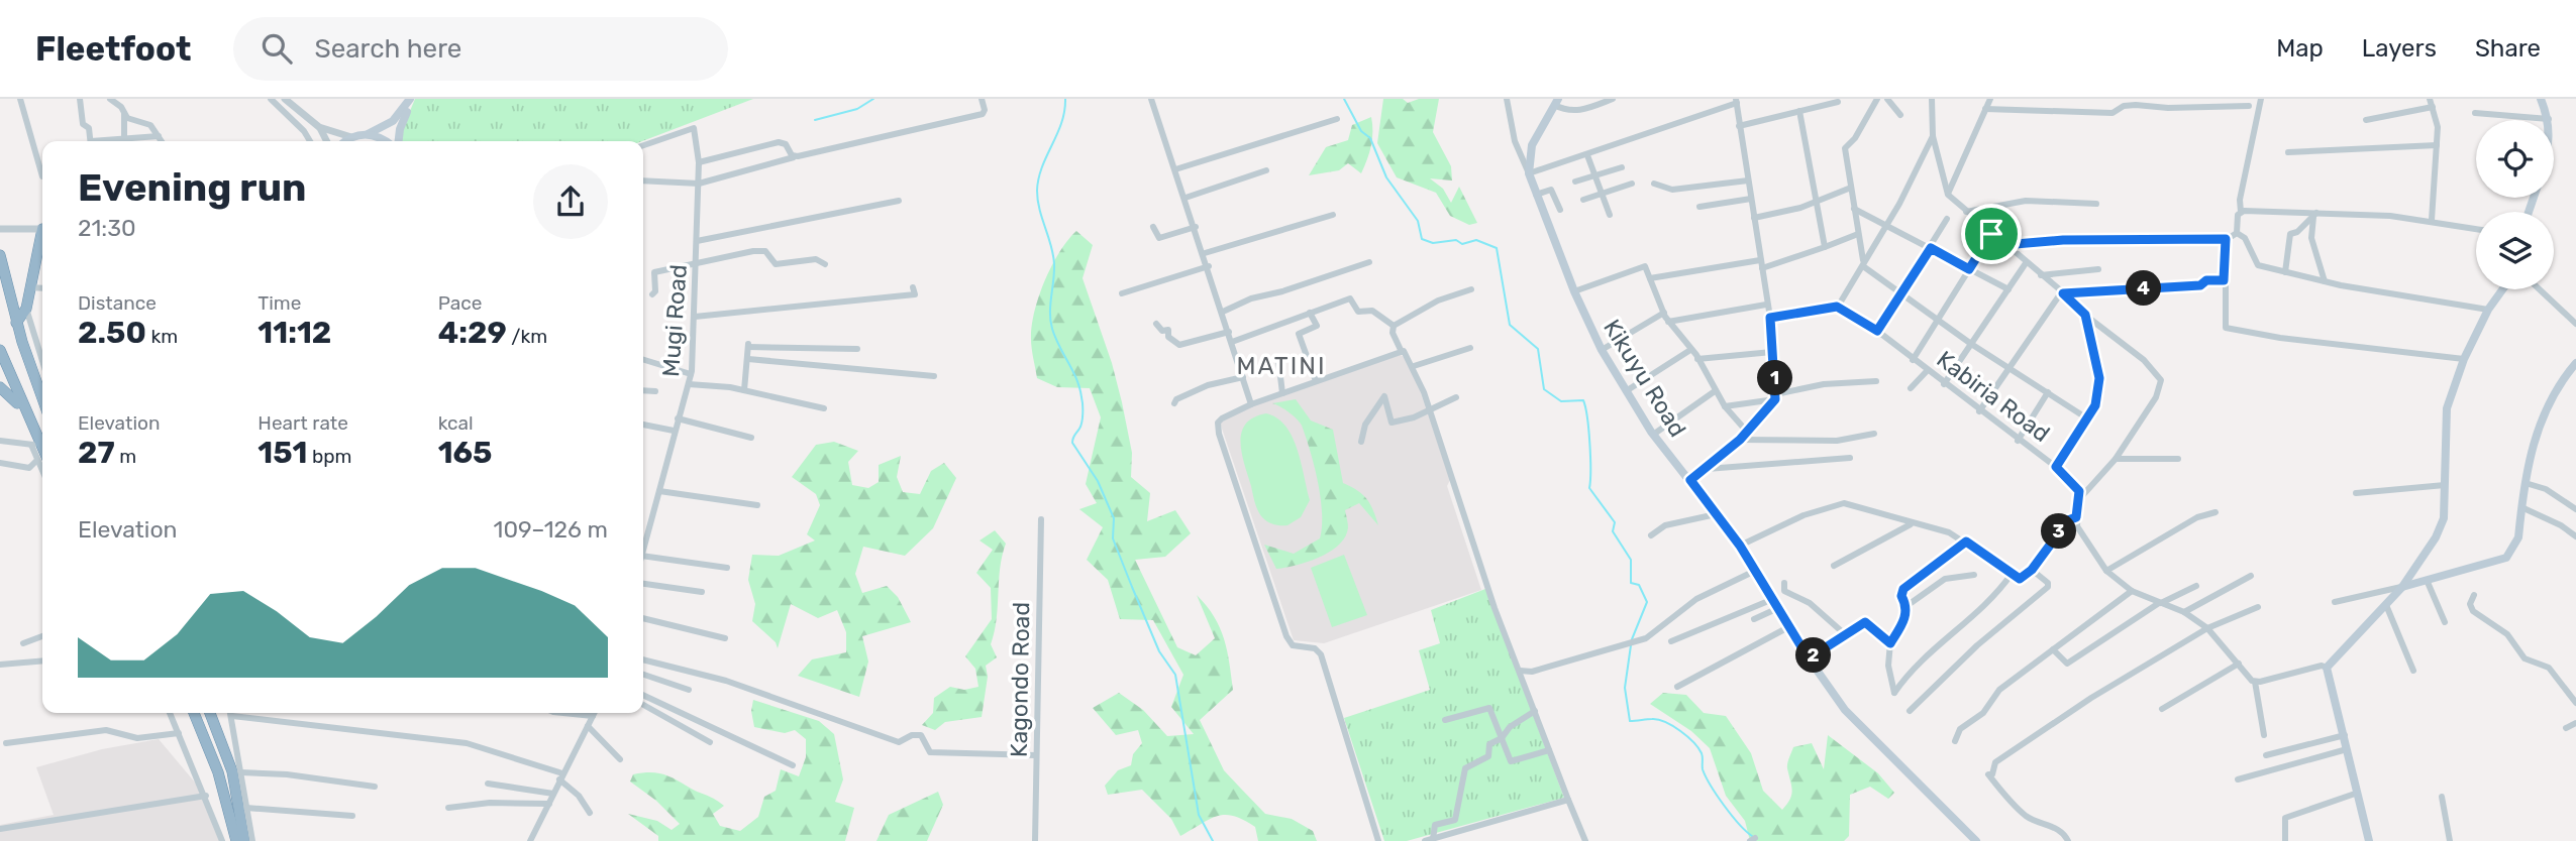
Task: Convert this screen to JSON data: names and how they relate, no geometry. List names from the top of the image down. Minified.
{"streets":{"main road":["Kikuyu Road"],"street":["Mugi Road","Kabiria Road","Kagondo Road"]},"districts":["MATINI"],"page":{"header":"Fleetfoot","search":"Search here","nav":["Map","Layers","Share"],"heading":["Evening run","21:30"],"stats":[["Distance","2.50 km"],["Time","11:12"],["Pace","4:29 /km"],["Elevation","27 m"],["Heart rate","151 bpm"],["kcal","165"]],"pins":["4","1","3","2"],"chart":["Elevation","109–126 m"]}}
